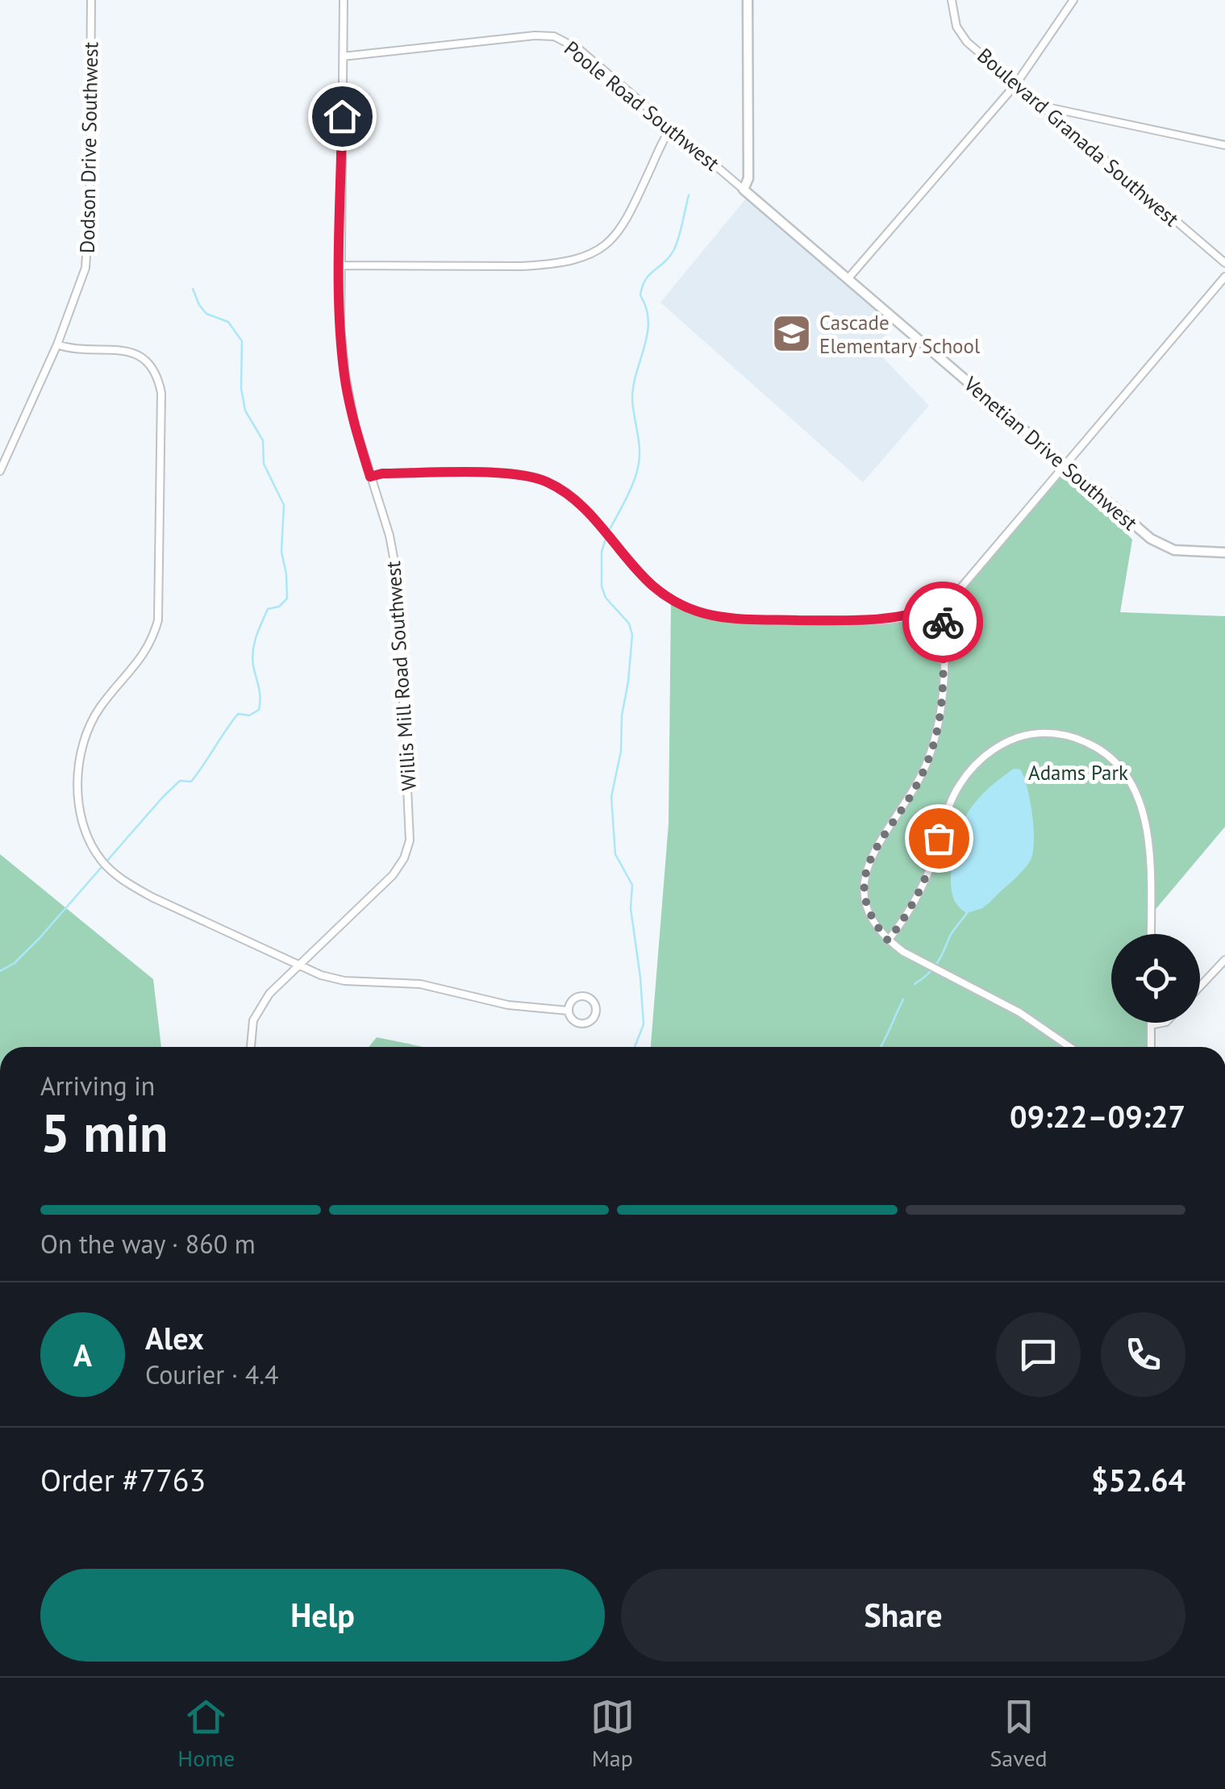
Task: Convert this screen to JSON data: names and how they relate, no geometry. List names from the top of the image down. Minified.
{"streets":{"street":["Poole Road Southwest","Boulevard Granada Southwest","Dodson Drive Southwest","Venetian Drive Southwest","Willis Mill Road Southwest"]},"crossings":[["Poole Road Southwest","Venetian Drive Southwest"],["Poole Road Southwest","Willis Mill Road Southwest"]],"parks":["Adams Park"],"places":{"school or university":["Cascade Elementary School"]},"page":{"heading":["5 min","Arriving in","09:22–09:27"],"panel":["Alex","Courier · 4.4","Order #7763","$52.64"],"bar":"On the way · 860 m","round":"A","buttons":["Help","Share"],"tabs":["Home","Map","Saved"]}}
